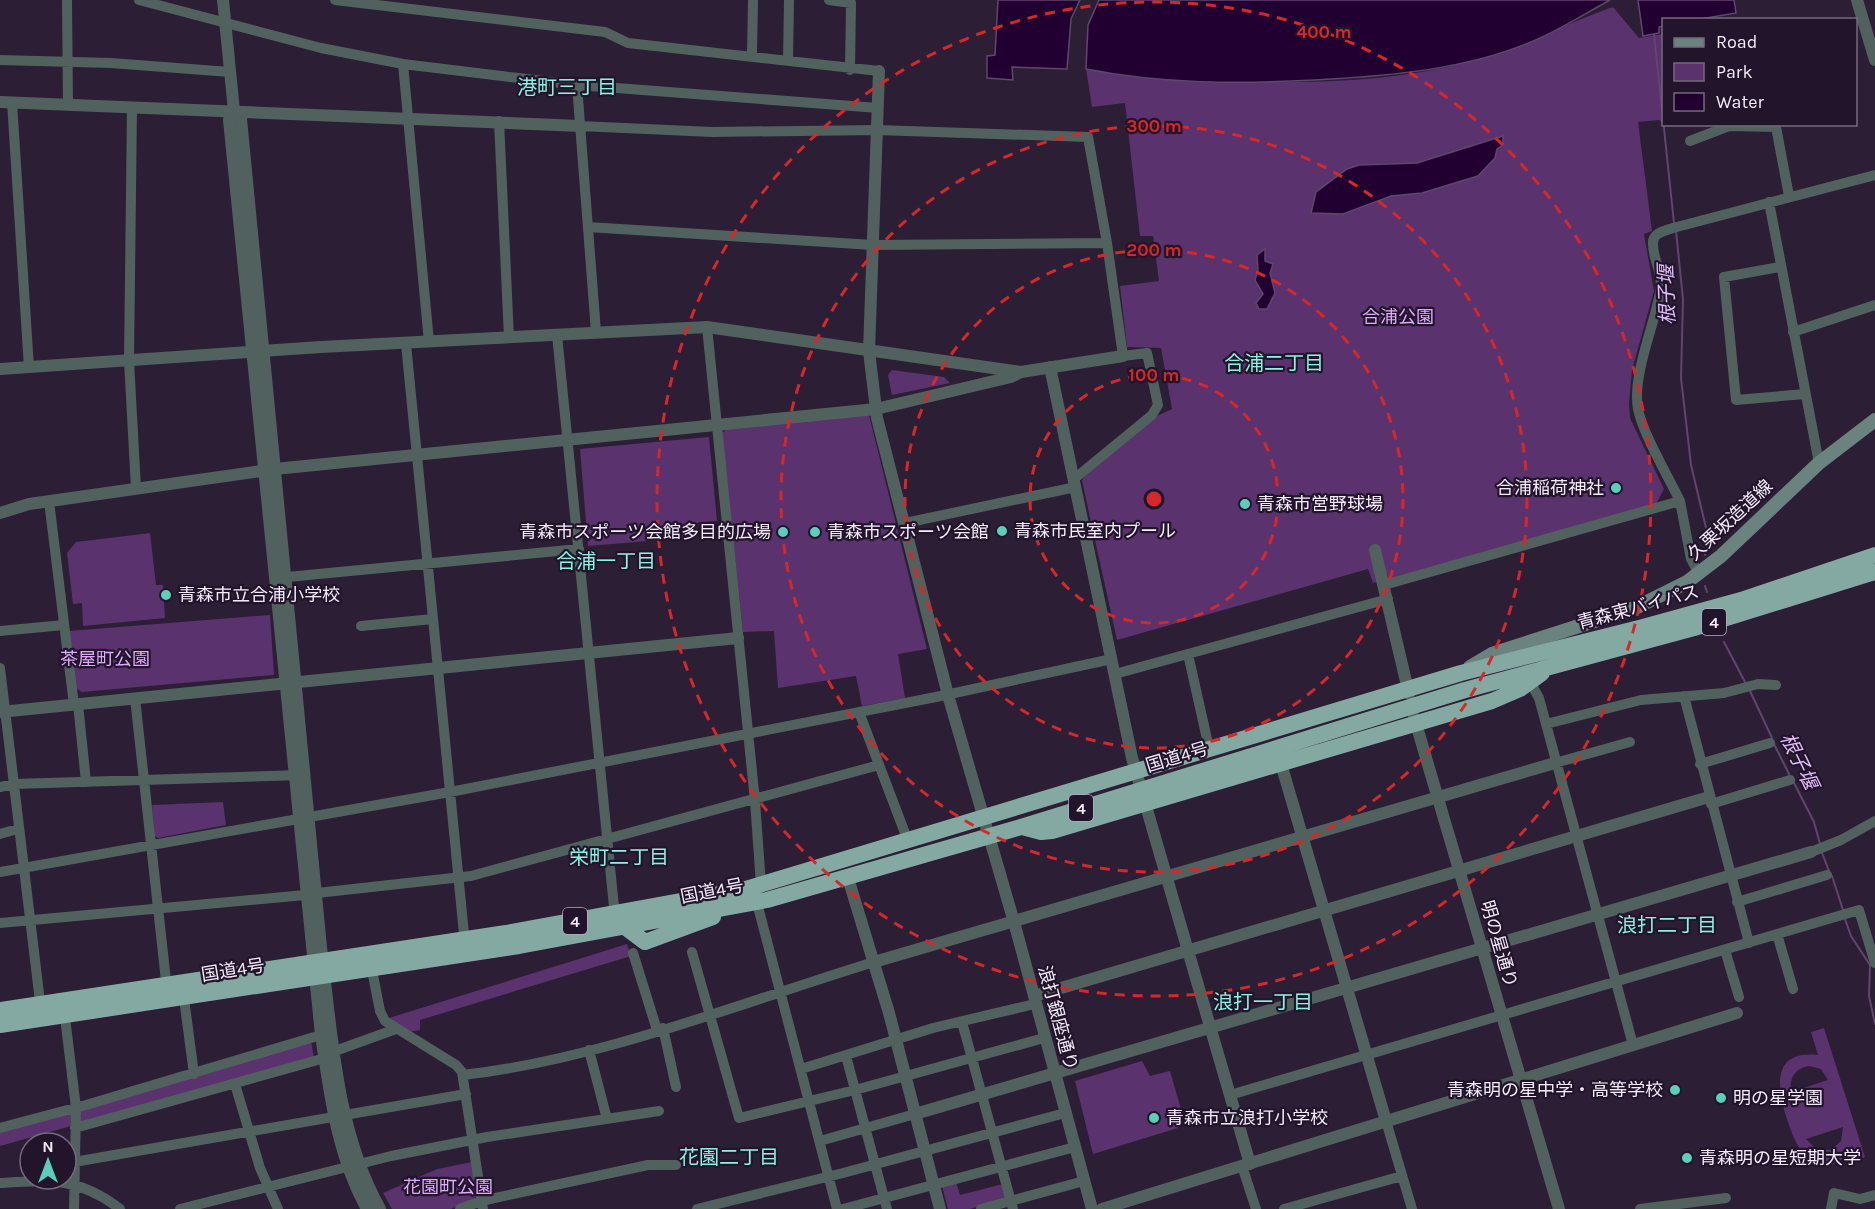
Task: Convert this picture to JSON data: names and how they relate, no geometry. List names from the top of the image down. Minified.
{"streets":{"highway":["青森東バイパス","4","国道4号"],"main road":["久栗坂造道線"],"street":["明の星通り","浪打銀座通り"]},"crossings":[["久栗坂造道線","青森東バイパス"],["青森東バイパス","4"],["青森東バイパス","国道4号"],["青森東バイパス","明の星通り"],["4","明の星通り"],["国道4号","明の星通り"],["国道4号","浪打銀座通り"]],"districts":["港町三丁目","合浦二丁目","合浦一丁目","栄町二丁目","浪打二丁目","浪打一丁目","花園二丁目"],"water":["根子堰"],"parks":["合浦公園","茶屋町公園","花園町公園"],"places":["合浦稲荷神社","青森市営野球場","青森市民室内プール","青森市スポーツ会館多目的広場","青森市スポーツ会館","青森市立合浦小学校","青森明の星中学・高等学校","明の星学園","青森市立浪打小学校","青森明の星短期大学"],"legend":["Road","Park","Water"],"north":"top","rings":["400 m","300 m","200 m","100 m"]}
